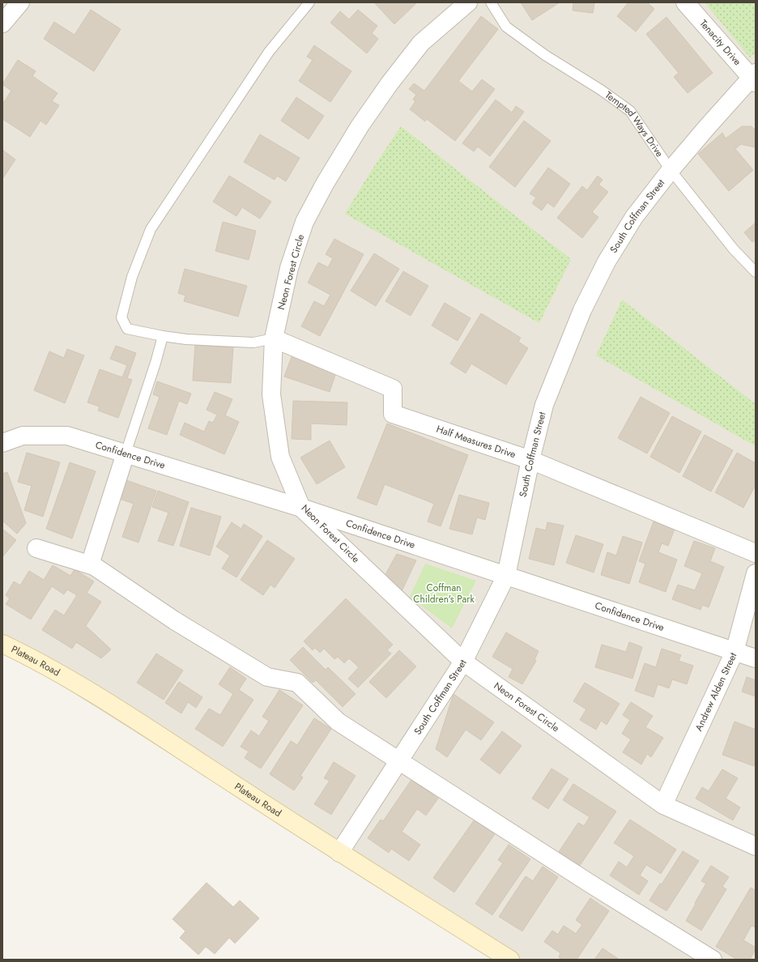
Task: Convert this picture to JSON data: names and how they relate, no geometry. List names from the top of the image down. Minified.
{"streets":{"street":["Tenacity Drive","South Coffman Street","Neon Forest Circle","Half Measures Drive","Confidence Drive","Plateau Road","Andrew Alden Street"],"lane":["Tempted Ways Drive"]},"crossings":[["Tenacity Drive","South Coffman Street"],["Tempted Ways Drive","South Coffman Street"],["South Coffman Street","Neon Forest Circle"],["South Coffman Street","Half Measures Drive"],["South Coffman Street","Confidence Drive"],["South Coffman Street","Plateau Road"],["Neon Forest Circle","Half Measures Drive"],["Neon Forest Circle","Confidence Drive"],["Neon Forest Circle","Andrew Alden Street"],["Confidence Drive","Andrew Alden Street"]],"parks":["Coffman Children's Park"]}
